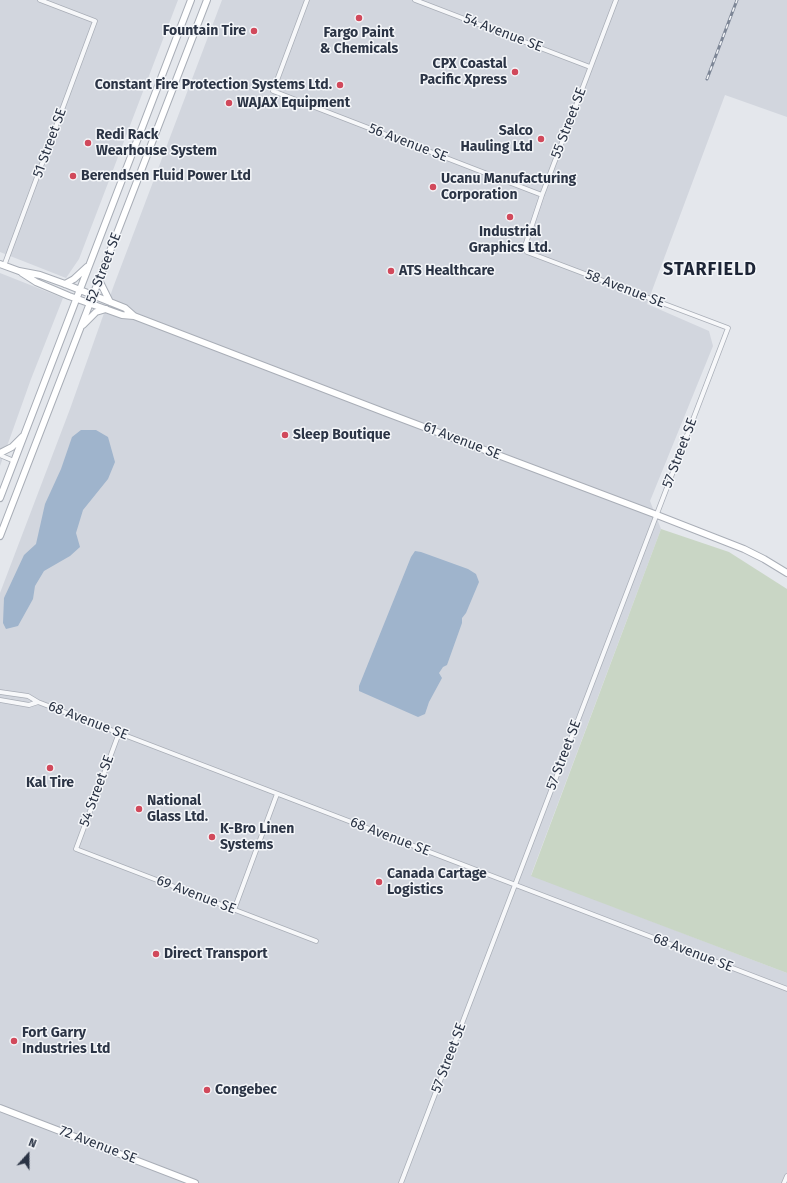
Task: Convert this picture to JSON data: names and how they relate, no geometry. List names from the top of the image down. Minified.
{"streets":{"main road":["52 Street SE","61 Avenue SE","72 Avenue SE"],"street":["54 Avenue SE","55 Street SE","51 Street SE","56 Avenue SE","58 Avenue SE","57 Street SE","68 Avenue SE","54 Street SE","69 Avenue SE"]},"crossings":[["54 Avenue SE","55 Street SE"],["55 Street SE","56 Avenue SE"],["55 Street SE","58 Avenue SE"],["51 Street SE","61 Avenue SE"],["52 Street SE","61 Avenue SE"],["58 Avenue SE","57 Street SE"],["61 Avenue SE","57 Street SE"],["57 Street SE","68 Avenue SE"],["68 Avenue SE","54 Street SE"],["54 Street SE","69 Avenue SE"]],"districts":["STARFIELD"],"places":["Fargo Paint & Chemicals","Fountain Tire","CPX Coastal Pacific Xpress","Constant Fire Protection Systems Ltd.","WAJAX Equipment","Salco Hauling Ltd","Redi Rack Wearhouse System","Berendsen Fluid Power Ltd","Ucanu Manufacturing Corporation","Industrial Graphics Ltd.","ATS Healthcare","Sleep Boutique","Kal Tire","National Glass Ltd.","K-Bro Linen Systems","Canada Cartage Logistics","Direct Transport","Fort Garry Industries Ltd","Congebec"],"north":"top"}
